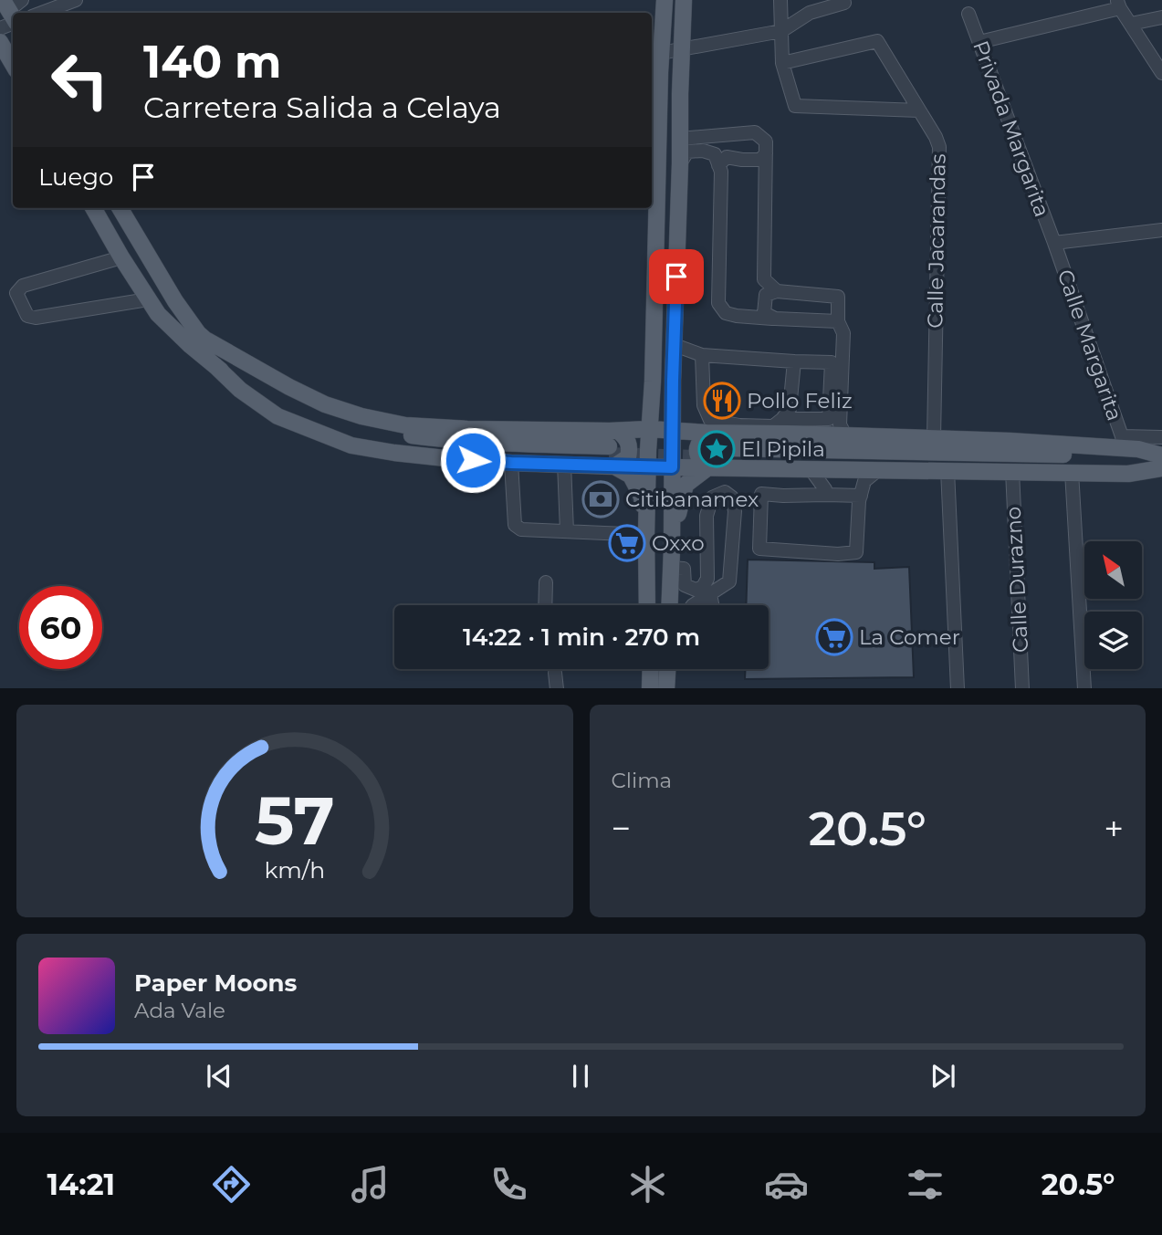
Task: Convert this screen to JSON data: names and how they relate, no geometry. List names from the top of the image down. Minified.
{"streets":{"street":["Privada Margarita","Calle Jacarandas","Calle Margarita","Calle Durazno"]},"crossings":[["Privada Margarita","Calle Margarita"]],"places":{"restaurant":["Pollo Feliz"],"place":["El Pipila"],"bank":["Citibanamex"],"supermarket":["Oxxo","La Comer"]},"north":"top left","page":{"turn":["140 m","Carretera Salida a Celaya"],"then":"Luego","limit":"60","trip":"14:22 · 1 min · 270 m","tile":"Clima","heat":["−","20.5°","+"],"song":["Paper Moons","Ada Vale"],"tabs":["14:21","20.5°"],"gauge":["57","km/h"]}}
